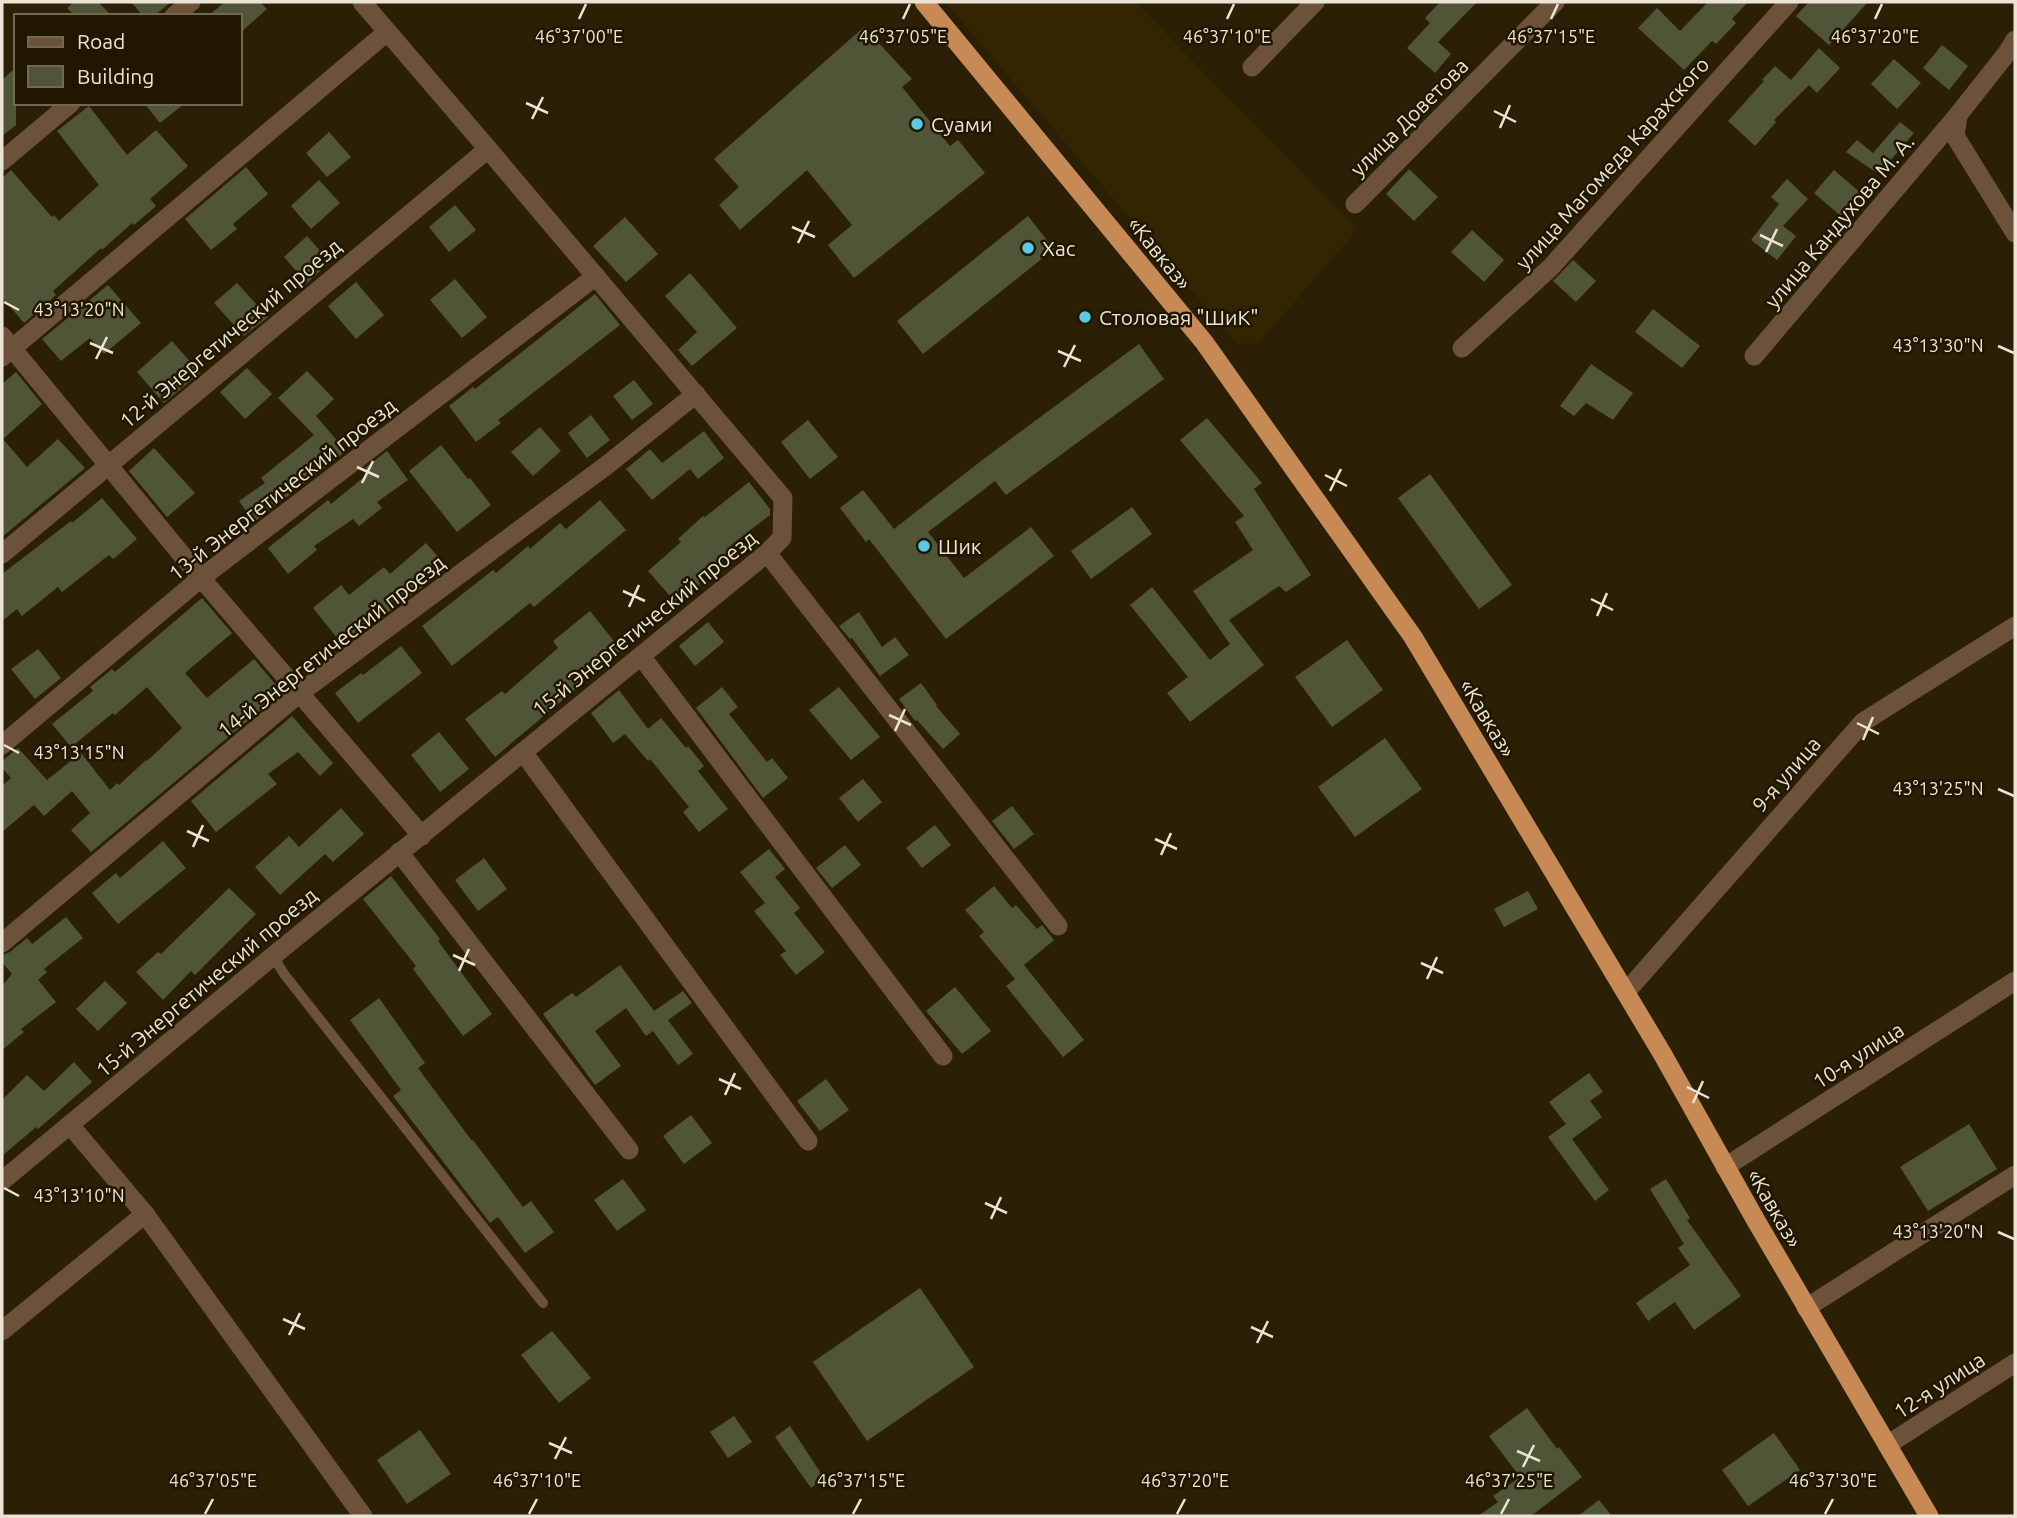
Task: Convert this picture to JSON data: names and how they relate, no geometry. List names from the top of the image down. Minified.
{"streets":{"highway":["«Кавказ»"],"street":["улица Доветова","улица Магомеда Карахского","улица Кандухова М. А.","12-й Энергетический проезд","13-й Энергетический проезд","15-й Энергетический проезд","14-й Энергетический проезд","9-я улица","10-я улица","12-я улица"]},"crossings":[["«Кавказ»","9-я улица"],["«Кавказ»","10-я улица"],["«Кавказ»","12-я улица"],["12-й Энергетический проезд","15-й Энергетический проезд"],["13-й Энергетический проезд","15-й Энергетический проезд"],["15-й Энергетический проезд","14-й Энергетический проезд"]],"places":["Суами","Хас","Столовая \"ШиК\"","Шик"],"legend":["Road","Building"],"coordinates":["46°37'00\"E","46°37'05\"E","46°37'10\"E","46°37'15\"E","46°37'20\"E","43°13'20\"N","43°13'30\"N","43°13'15\"N","43°13'25\"N","43°13'10\"N","46°37'25\"E","46°37'30\"E"]}
